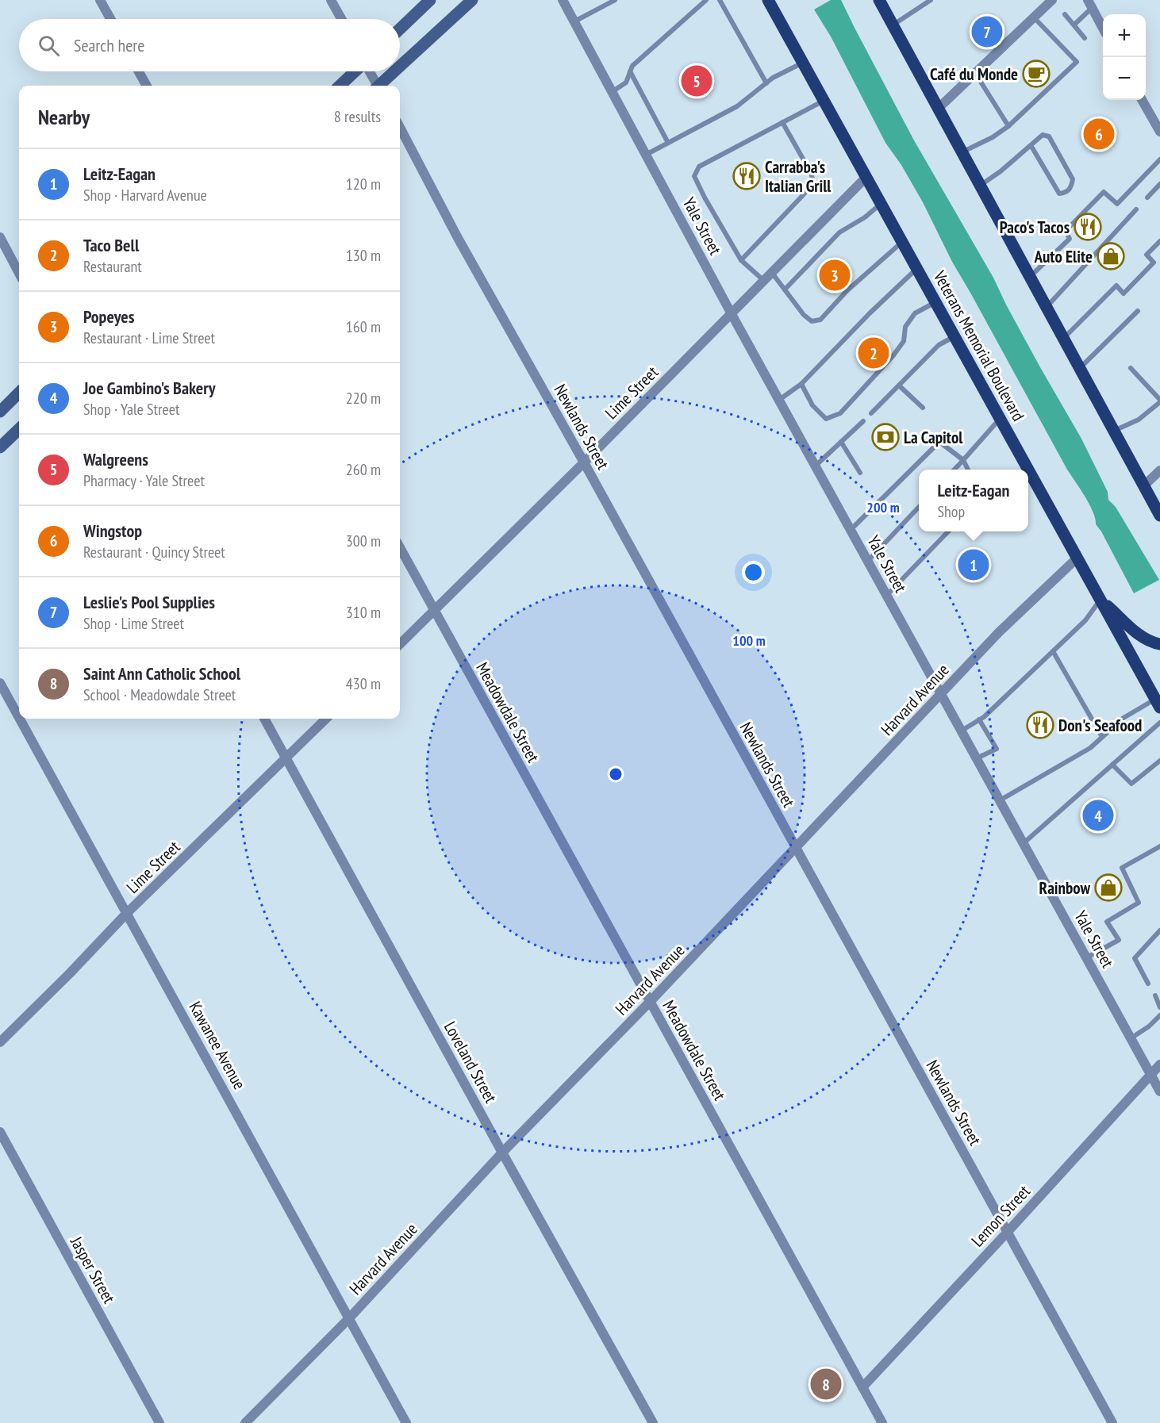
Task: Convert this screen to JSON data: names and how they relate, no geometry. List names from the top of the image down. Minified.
{"streets":{"main road":["Veterans Memorial Boulevard"],"street":["Yale Street","Lime Street","Newlands Street","Harvard Avenue","Meadowdale Street","Kawanee Avenue","Loveland Street","Lemon Street","Jasper Street"]},"crossings":[["Yale Street","Lime Street"],["Yale Street","Harvard Avenue"],["Yale Street","Lemon Street"],["Veterans Memorial Boulevard","Lime Street"],["Veterans Memorial Boulevard","Harvard Avenue"],["Lime Street","Newlands Street"],["Lime Street","Meadowdale Street"],["Lime Street","Kawanee Avenue"],["Lime Street","Loveland Street"],["Newlands Street","Harvard Avenue"],["Newlands Street","Lemon Street"],["Harvard Avenue","Meadowdale Street"],["Harvard Avenue","Kawanee Avenue"],["Harvard Avenue","Loveland Street"],["Meadowdale Street","Lemon Street"]],"places":{"cafe":["Café du Monde"],"restaurant":["Carrabba's Italian Grill","Paco's Tacos","Don's Seafood"],"shop":["Auto Elite","Rainbow"],"bank":["La Capitol"]},"page":{"map_buttons":["+","−"],"pins":["7","5","6","3","2","1","4","8"],"search":"Search here","heading":["Nearby","8 results"],"list":[{"mark":"1","name":"Leitz-Eagan","note":"Shop · Harvard Avenue","value":"120 m"},{"mark":"2","name":"Taco Bell","note":"Restaurant","value":"130 m"},{"mark":"3","name":"Popeyes","note":"Restaurant · Lime Street","value":"160 m"},{"mark":"4","name":"Joe Gambino's Bakery","note":"Shop · Yale Street","value":"220 m"},{"mark":"5","name":"Walgreens","note":"Pharmacy · Yale Street","value":"260 m"},{"mark":"6","name":"Wingstop","note":"Restaurant · Quincy Street","value":"300 m"},{"mark":"7","name":"Leslie's Pool Supplies","note":"Shop · Lime Street","value":"310 m"},{"mark":"8","name":"Saint Ann Catholic School","note":"School · Meadowdale Street","value":"430 m"}],"popup":["Leitz-Eagan","Shop"]},"rings":["200 m","100 m"]}
